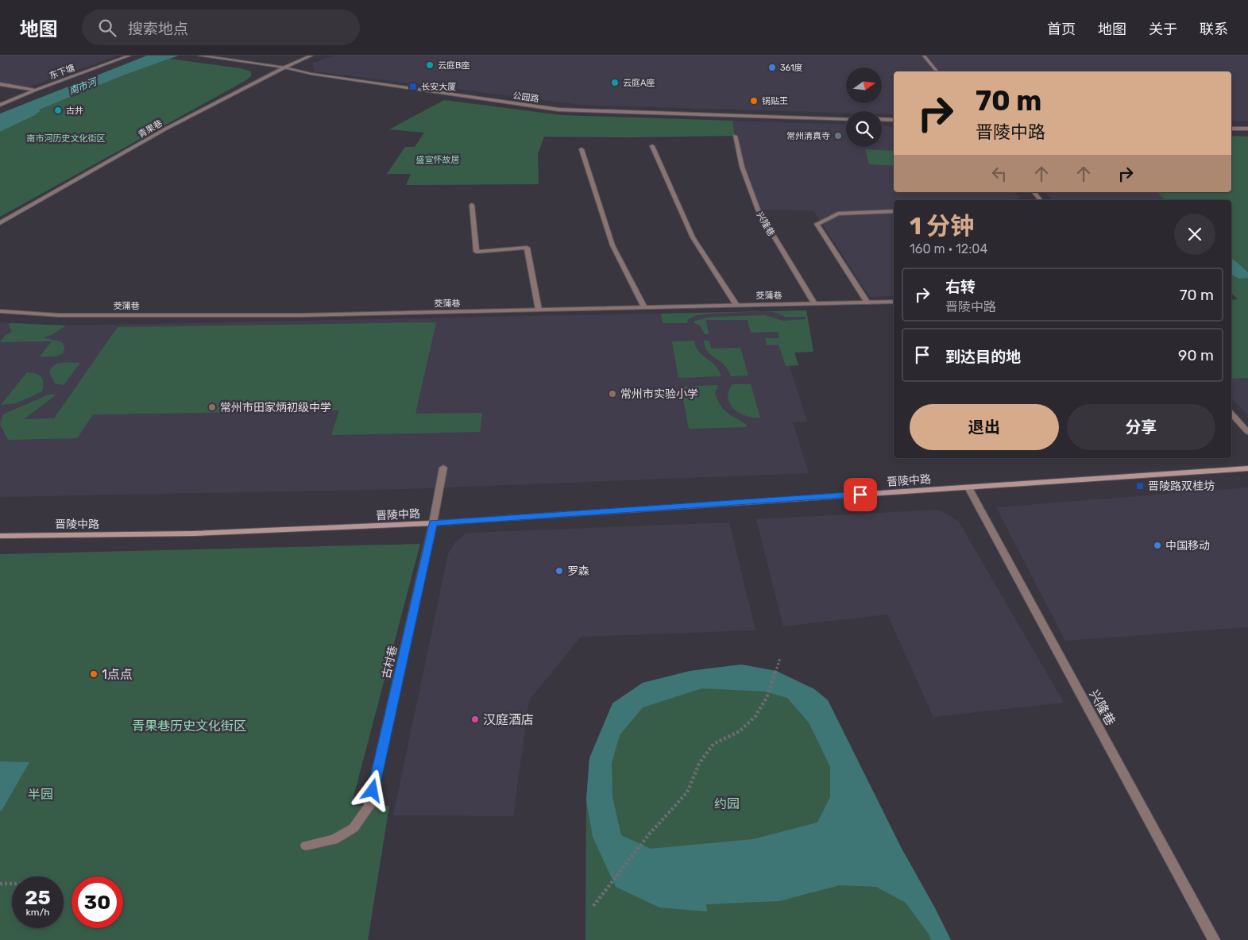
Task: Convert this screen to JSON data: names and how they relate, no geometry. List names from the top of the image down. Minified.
{"streets":{"main road":["晋陵中路"],"street":["东下塘","公园路","青果巷","兴隆巷","茭蒲巷","古村巷"]},"crossings":[["公园路","青果巷"],["兴隆巷","茭蒲巷"],["兴隆巷","晋陵中路"],["晋陵中路","古村巷"]],"water":["南市河"],"parks":["南市河历史文化街区","盛宣怀故居","青果巷历史文化街区","半园","约园"],"places":{"other":["云庭B座","361度","云庭A座","锅贴王","古井","常州清真寺","常州市实验小学","常州市田家炳初级中学","中国移动","罗森","1点点","汉庭酒店"],"transit":["长安大厦","晋陵路双桂坊"]},"north":"right","page":{"header":"地图","search":"搜索地点","nav":["首页","地图","关于","联系"],"turn":["70 m","晋陵中路"],"heading":["1 分钟","160 m · 12:04"],"list":[{"name":"右转","note":"晋陵中路","value":"70 m"},{"name":"到达目的地","value":"90 m"}],"buttons":["退出","分享"],"speed":"25 km/h","limit":"30"}}
